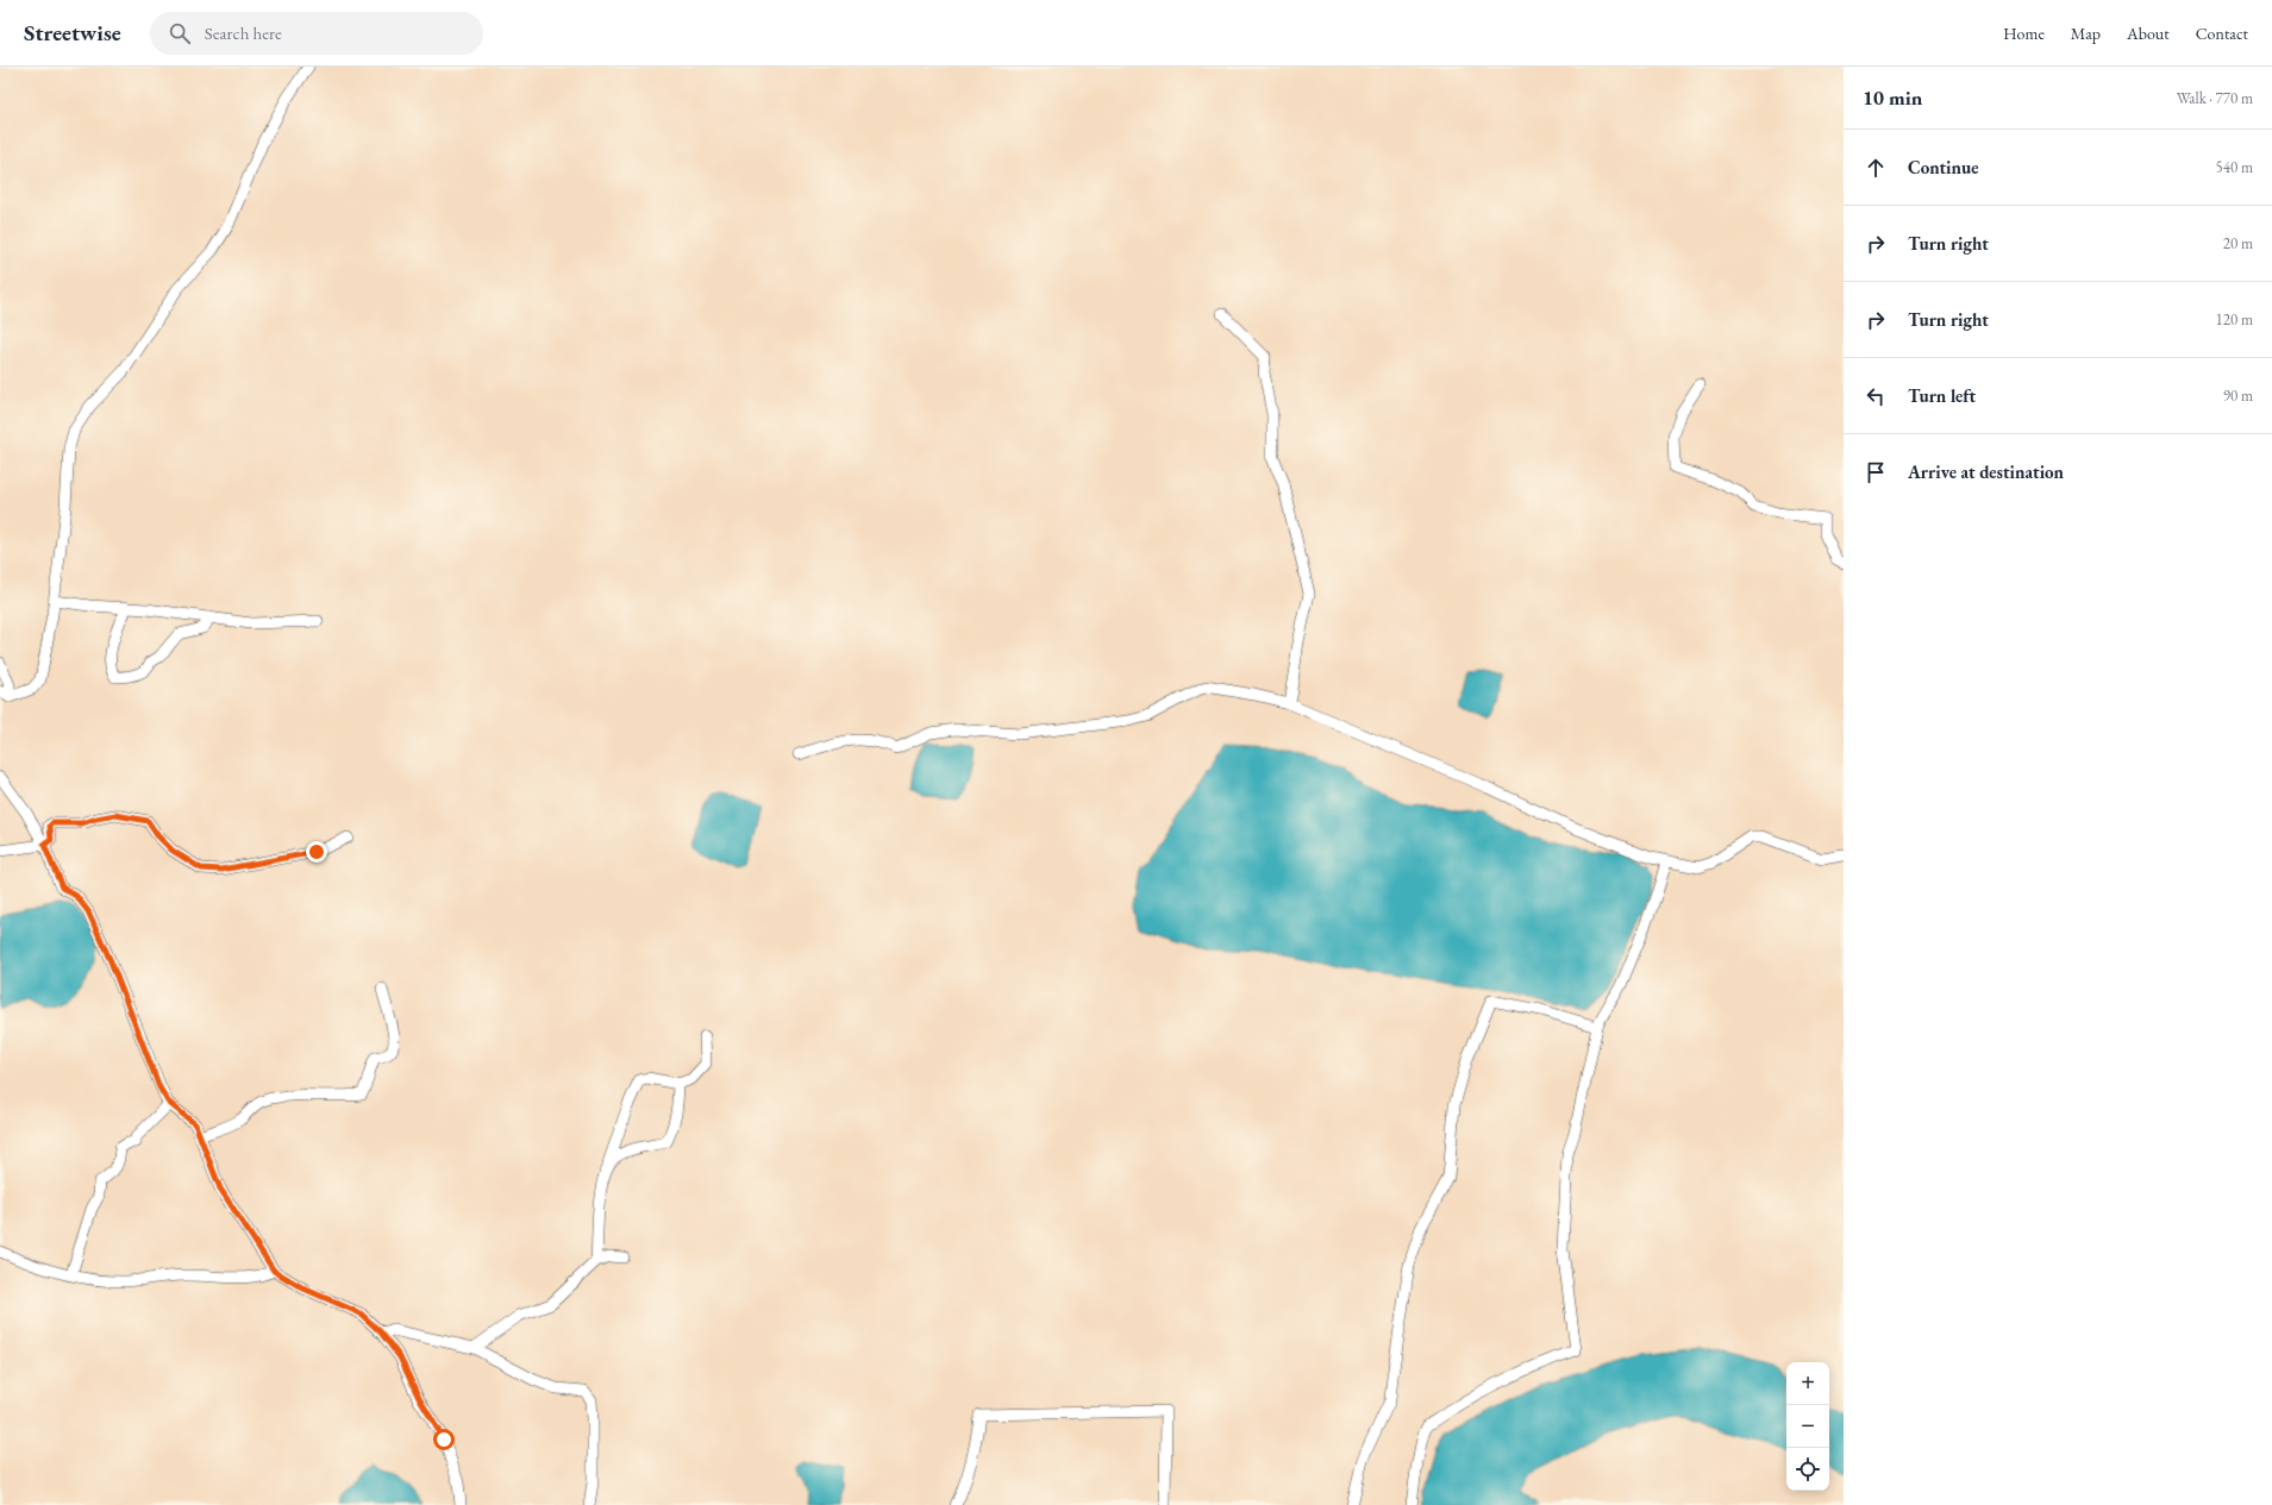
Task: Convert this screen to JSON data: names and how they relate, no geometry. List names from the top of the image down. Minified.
{"page":{"header":"Streetwise","search":"Search here","nav":["Home","Map","About","Contact"],"heading":["10 min","Walk · 770 m"],"list":[["Continue","540 m"],["Turn right","20 m"],["Turn right","120 m"],["Turn left","90 m"],"Arrive at destination"],"map_buttons":["+","−"]}}
